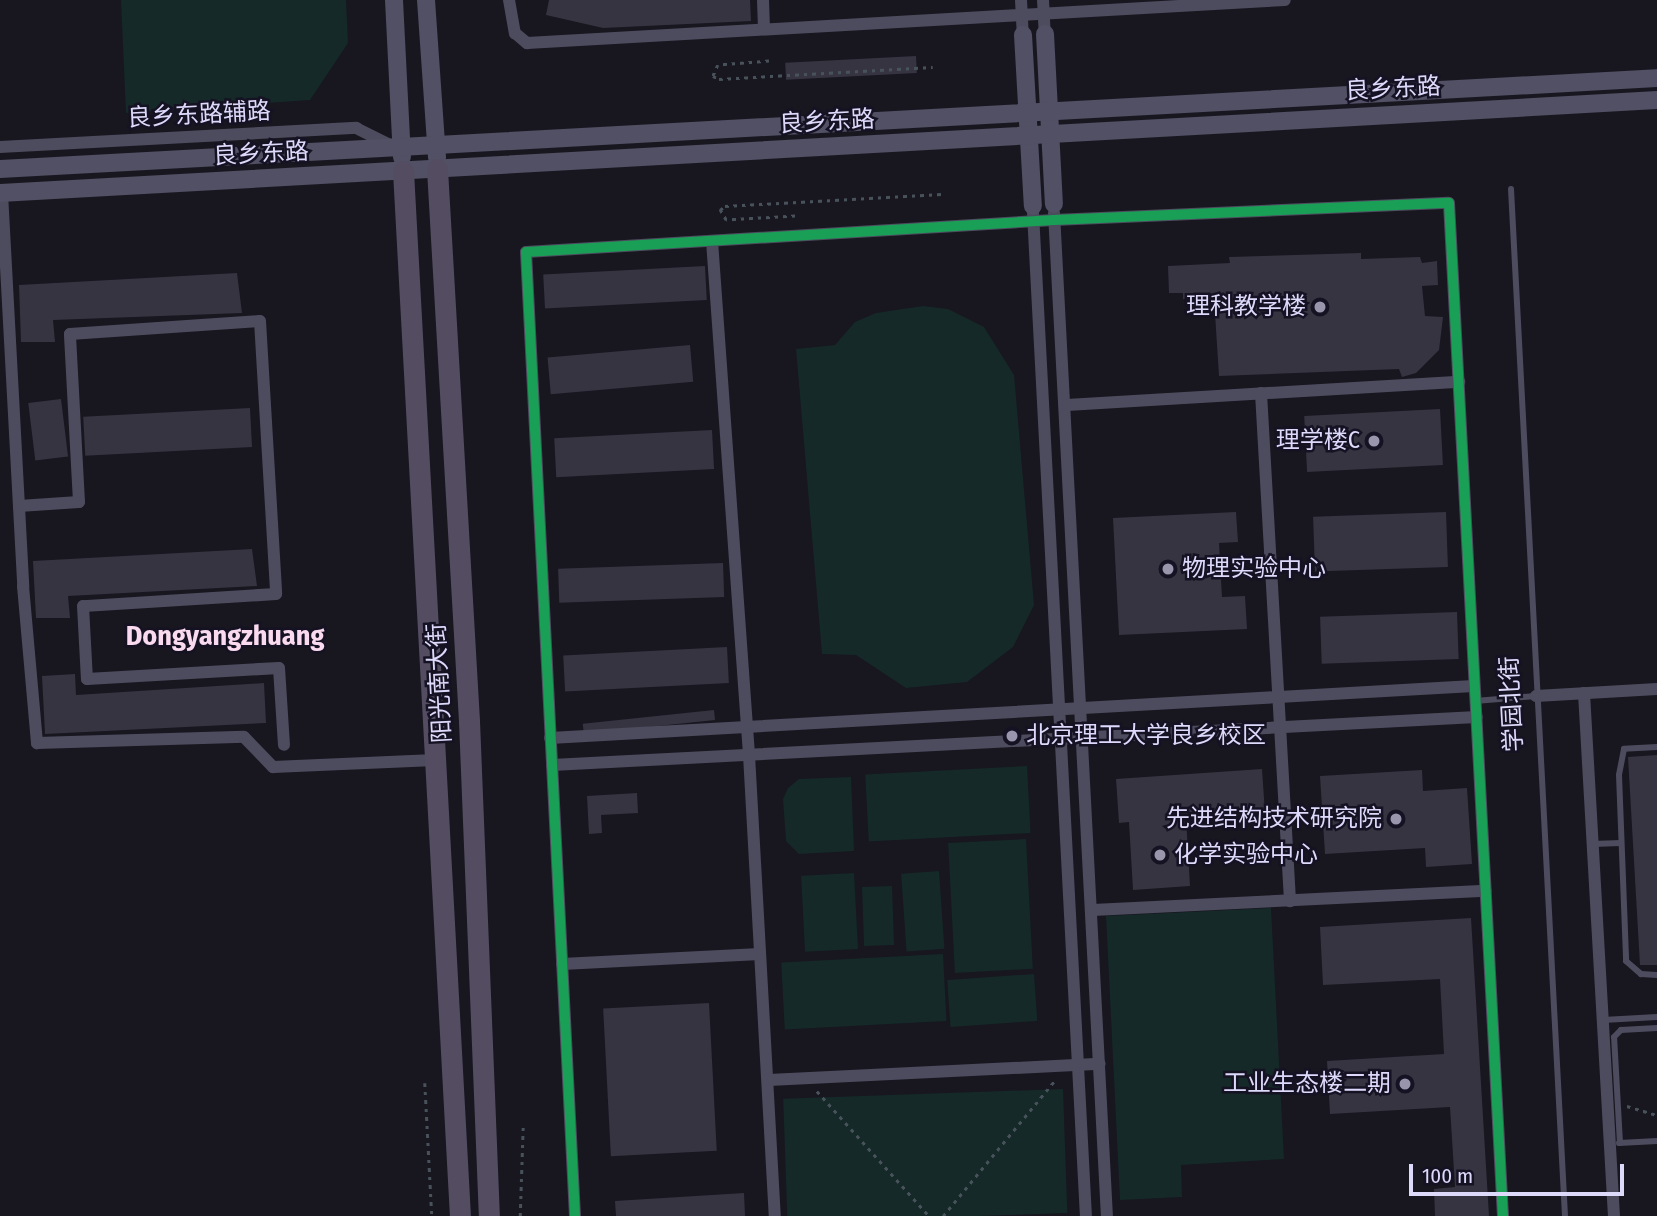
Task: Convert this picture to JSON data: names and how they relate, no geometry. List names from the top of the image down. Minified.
{"streets":{"main road":["良乡东路","阳光南大街"],"street":["良乡东路辅路"],"lane":["学园北街"]},"crossings":[["良乡东路","良乡东路辅路"],["良乡东路","阳光南大街"],["良乡东路辅路","阳光南大街"]],"districts":["Dongyangzhuang"],"places":["理科教学楼","理学楼C","物理实验中心","北京理工大学良乡校区","先进结构技术研究院","化学实验中心","工业生态楼二期"],"scale_bar":"100 m"}
